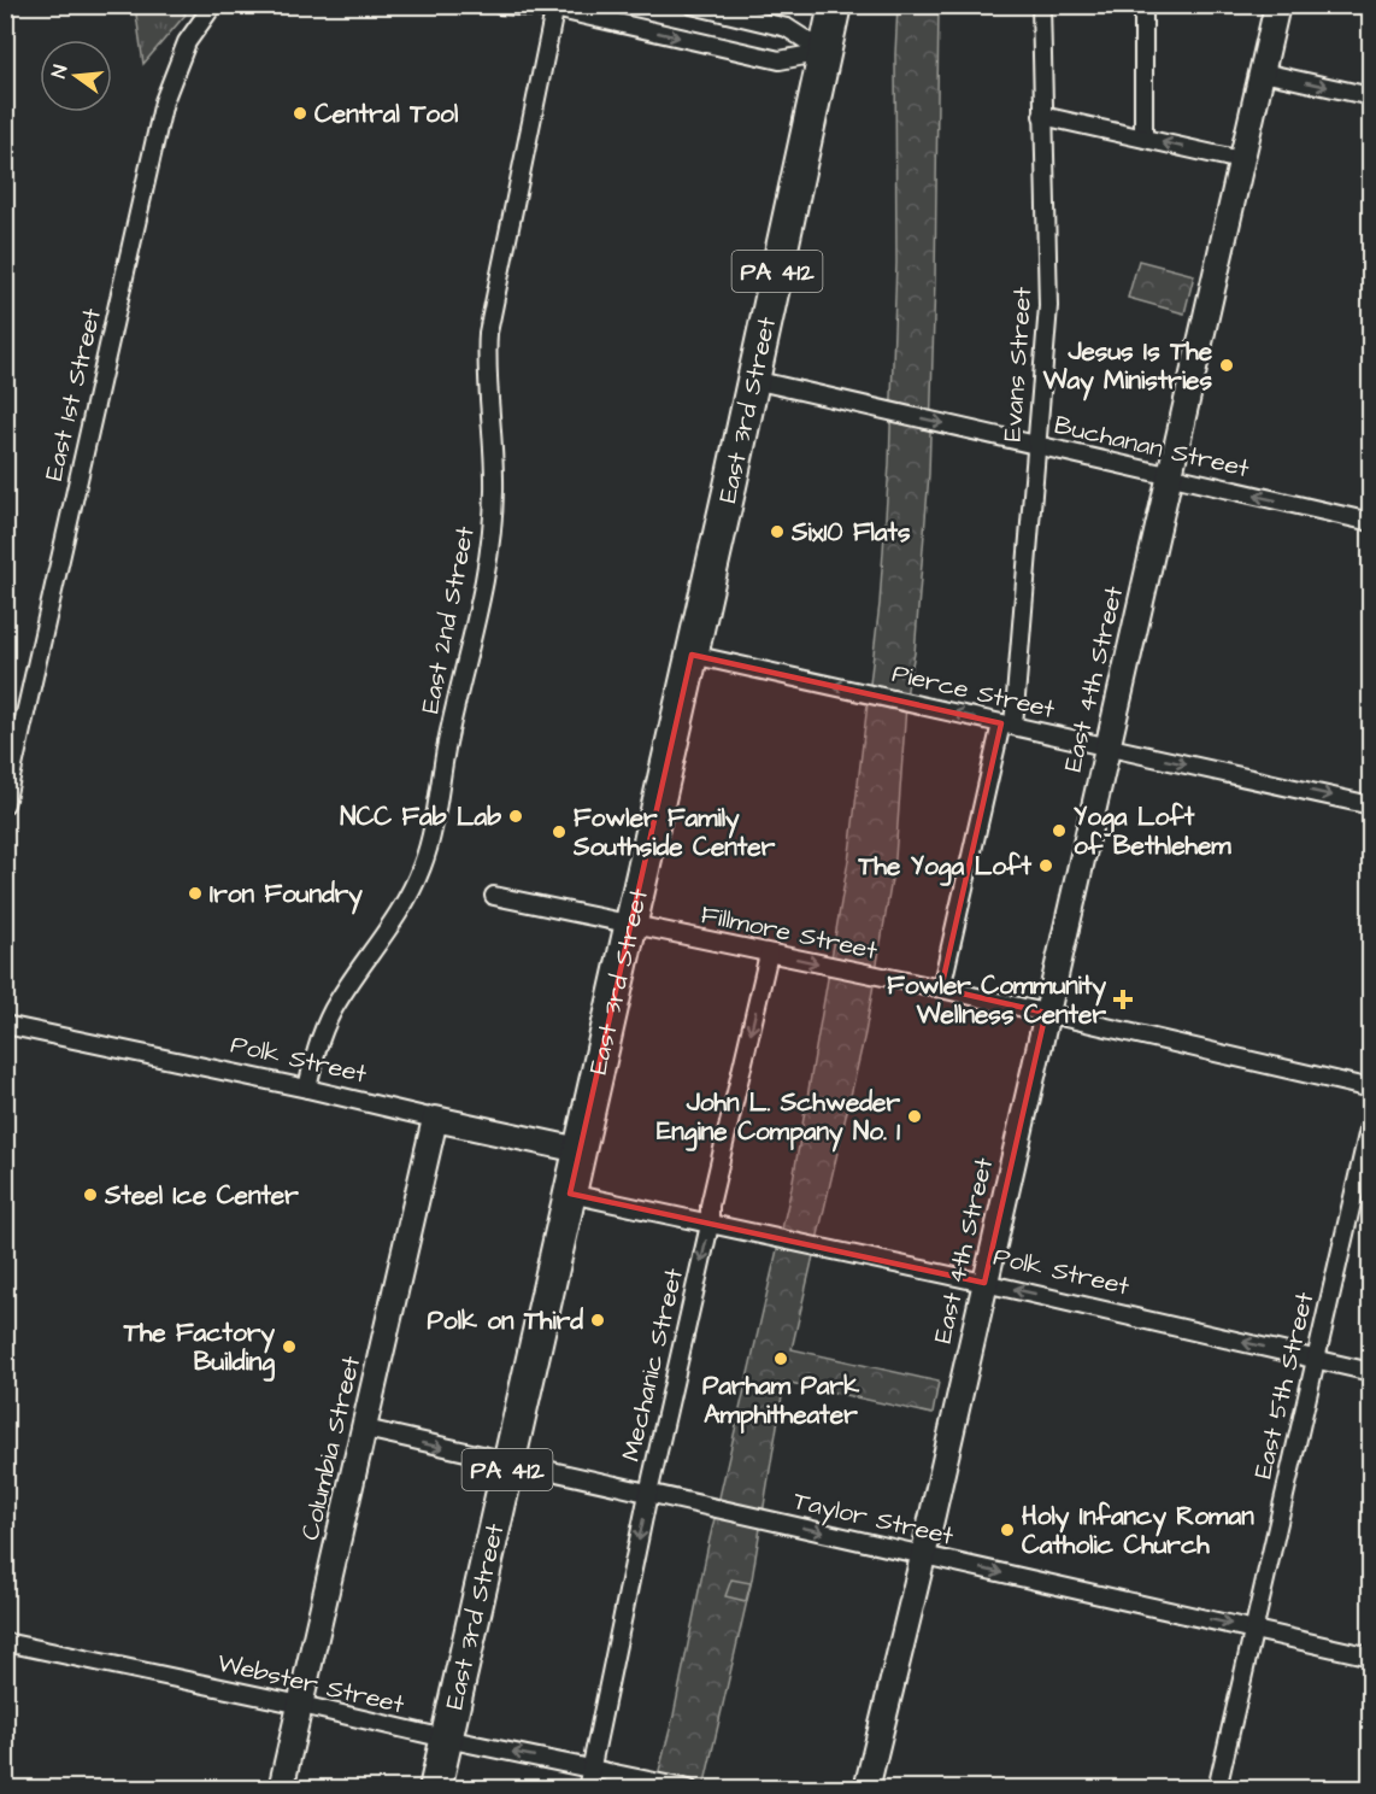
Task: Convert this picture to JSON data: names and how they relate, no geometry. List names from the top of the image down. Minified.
{"streets":{"highway":["PA 412","East 3rd Street"],"main road":["East 4th Street","Polk Street","Columbia Street"],"street":["Evans Street","East 1st Street","Buchanan Street","East 2nd Street","Pierce Street","Fillmore Street","Mechanic Street","East 5th Street","Taylor Street","Webster Street"]},"crossings":[["Evans Street","Buchanan Street"],["Evans Street","Pierce Street"],["Evans Street","Fillmore Street"],["East 3rd Street","Buchanan Street"],["East 3rd Street","Pierce Street"],["East 3rd Street","Fillmore Street"],["East 3rd Street","Polk Street"],["East 3rd Street","Taylor Street"],["East 3rd Street","Webster Street"],["Buchanan Street","East 4th Street"],["East 2nd Street","Polk Street"],["East 4th Street","Pierce Street"],["East 4th Street","Fillmore Street"],["East 4th Street","Polk Street"],["East 4th Street","Taylor Street"],["Fillmore Street","Mechanic Street"],["Polk Street","Mechanic Street"],["Polk Street","East 5th Street"],["Polk Street","Columbia Street"],["Mechanic Street","Taylor Street"],["Mechanic Street","Webster Street"],["East 5th Street","Taylor Street"],["Columbia Street","Taylor Street"],["Columbia Street","Webster Street"]],"one_way":["Mechanic Street","Taylor Street"],"places":{"other":["Central Tool","Jesus Is The Way Ministries","Six10 Flats","NCC Fab Lab","Yoga Loft of Bethlehem","Fowler Family Southside Center","The Yoga Loft","Iron Foundry","John L. Schweder Engine Company No. 1","Steel Ice Center","Polk on Third","The Factory Building","Parham Park Amphitheater","Holy Infancy Roman Catholic Church"],"health":["Fowler Community Wellness Center"]},"north":"left"}
